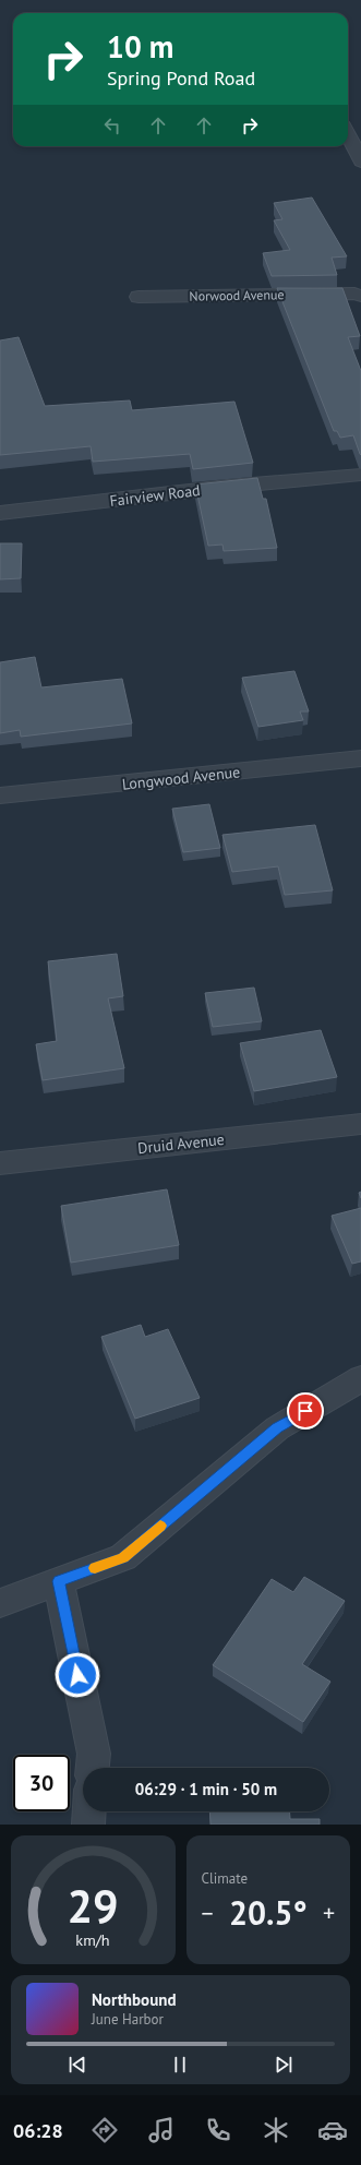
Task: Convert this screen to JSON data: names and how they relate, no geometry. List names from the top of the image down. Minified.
{"streets":{"street":["Norwood Avenue","Fairview Road","Longwood Avenue","Druid Avenue"]},"page":{"turn":["10 m","Spring Pond Road"],"limit":"30","trip":"06:29 · 1 min · 50 m","tile":"Climate","heat":["−","20.5°","+"],"song":["Northbound","June Harbor"],"tabs":"06:28","gauge":["29","km/h"]}}
